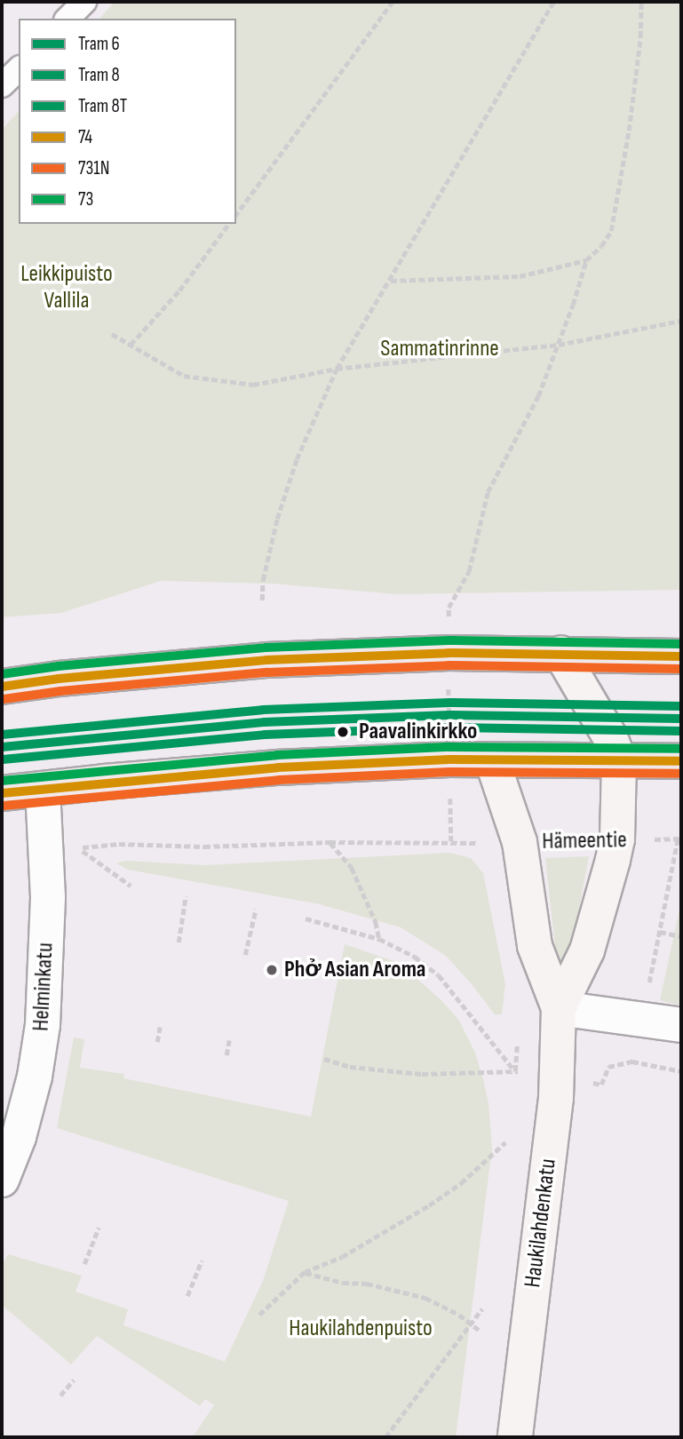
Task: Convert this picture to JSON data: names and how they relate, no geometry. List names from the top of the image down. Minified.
{"streets":{"street":["Helminkatu","Haukilahdenkatu"],"path":["Hämeentie"]},"crossings":[["Hämeentie","Haukilahdenkatu"]],"parks":["Leikkipuisto Vallila","Sammatinrinne","Haukilahdenpuisto"],"places":["Paavalinkirkko","Phở Asian Aroma"],"lines":["transit line 73","transit line 74","transit line 731N","tram line 8T","tram line 6","tram line 8"],"legend":["Tram 6","Tram 8","Tram 8T","74","731N","73"]}
